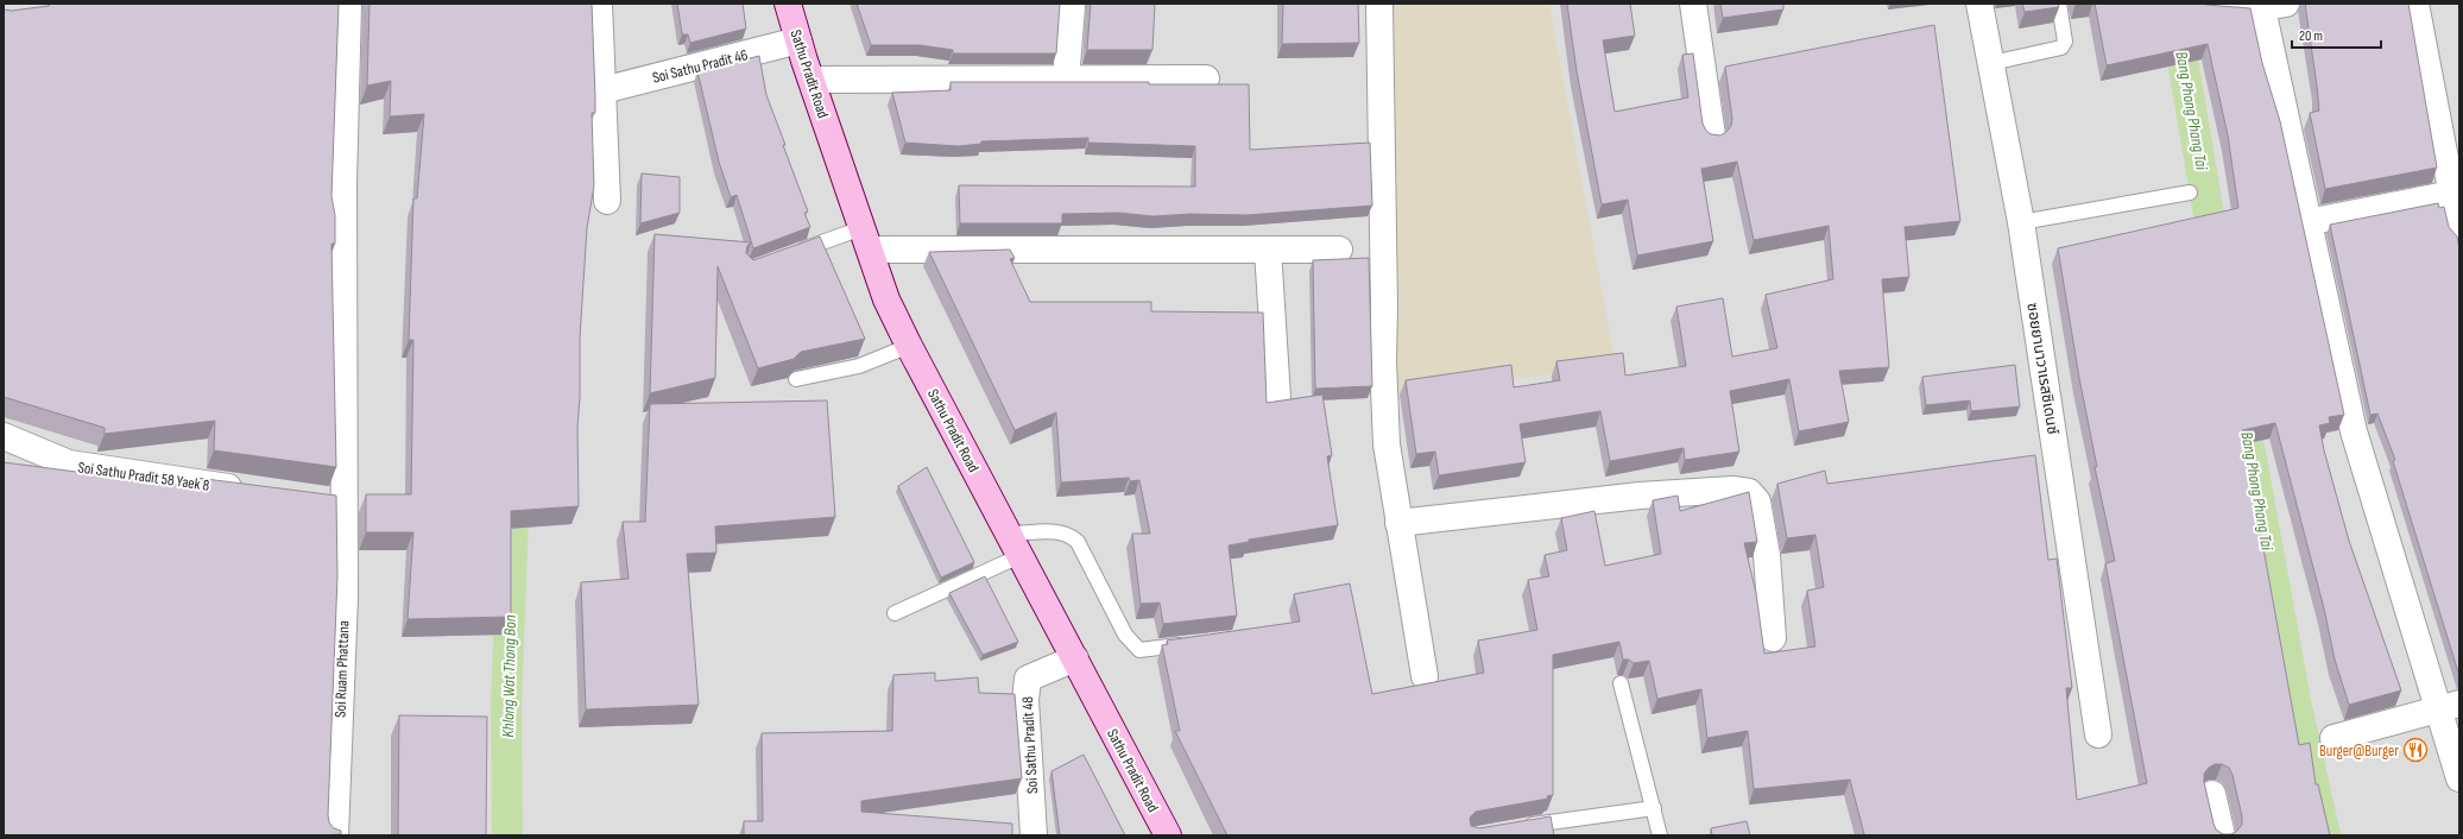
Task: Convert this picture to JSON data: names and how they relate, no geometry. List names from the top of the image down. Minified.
{"streets":{"main road":["Sathu Pradit Road"],"street":["Soi Sathu Pradit 46","ซอยยานาวาเรสซิเดนซ์","Soi Sathu Pradit 58 Yaek 8","Soi Ruam Phattana","Soi Sathu Pradit 48"]},"crossings":[["Soi Sathu Pradit 46","Sathu Pradit Road"],["Sathu Pradit Road","Soi Sathu Pradit 48"]],"water":["Bang Phong Phang Tai","Khlong Wat Thong Bon"],"places":{"restaurant":["Burger@Burger"]},"scale_bar":"20 m"}
